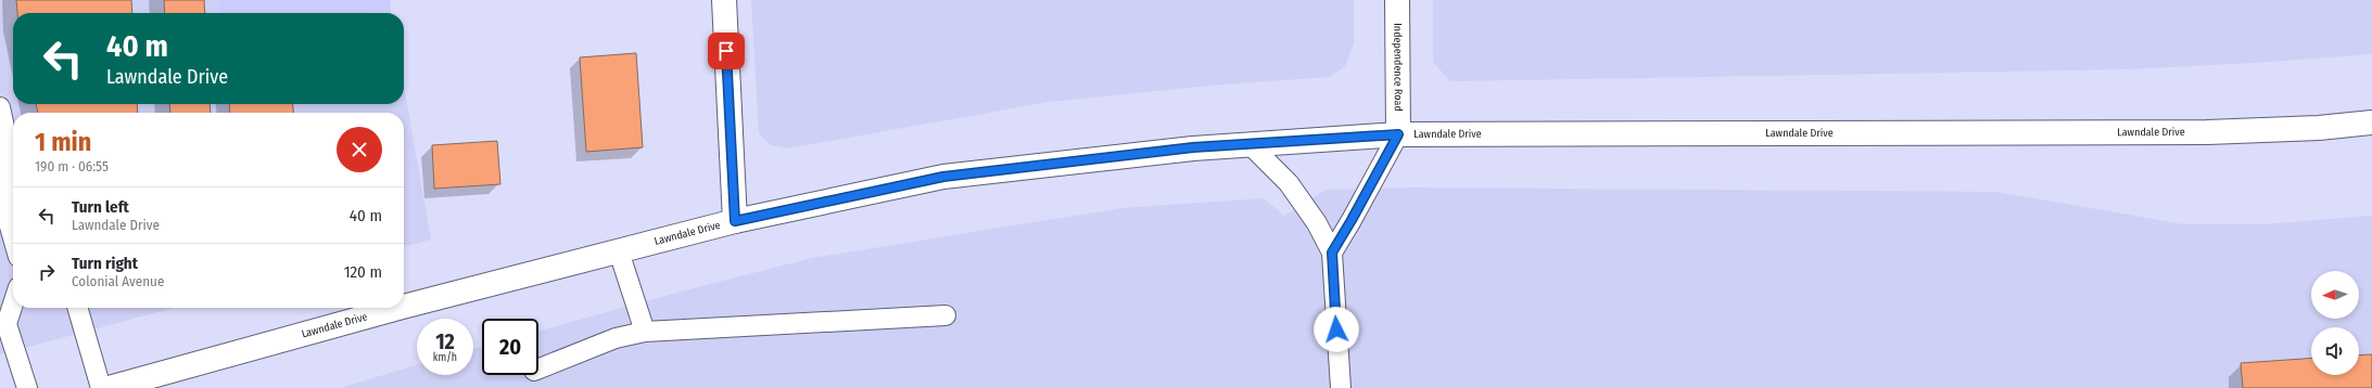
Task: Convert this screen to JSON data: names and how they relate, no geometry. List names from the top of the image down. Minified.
{"streets":{"main road":["Independence Road","Lawndale Drive"]},"crossings":[["Independence Road","Lawndale Drive"]],"north":"left","page":{"turn":["40 m","Lawndale Drive"],"heading":["1 min","190 m · 06:55"],"list":[{"name":"Turn left","note":"Lawndale Drive","value":"40 m"},{"name":"Turn right","note":"Colonial Avenue","value":"120 m"}],"speed":"12 km/h","limit":"20"}}
